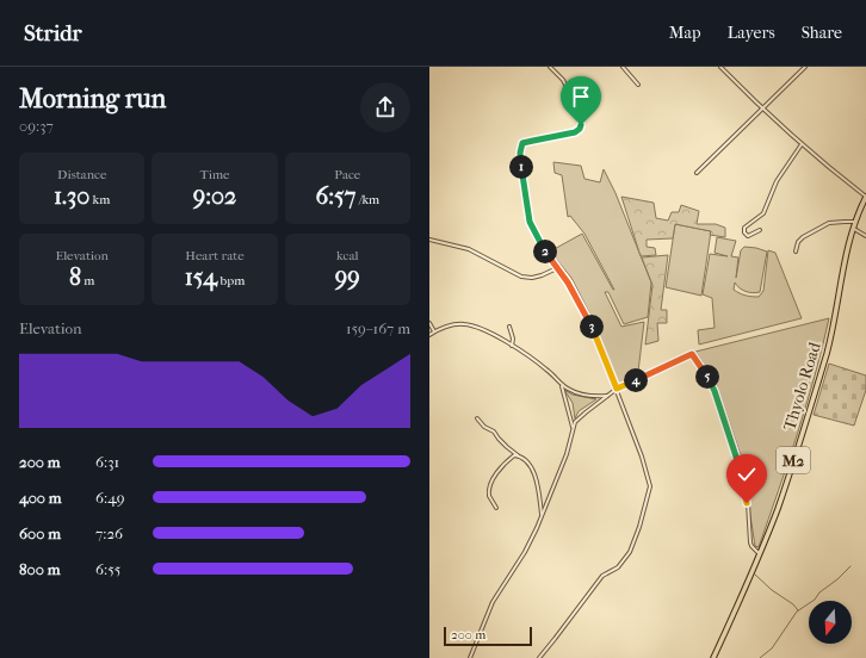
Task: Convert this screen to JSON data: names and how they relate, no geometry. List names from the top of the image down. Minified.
{"streets":{"highway":["Thyolo Road","M2"]},"scale_bar":"200 m","north":"bottom","page":{"header":"Stridr","nav":["Map","Layers","Share"],"heading":["Morning run","09:37"],"stats":[["Distance","1.30 km"],["Time","9:02"],["Pace","6:57 /km"],["Elevation","8 m"],["Heart rate","154 bpm"],["kcal","99"]],"pins":["1","2","3","5","4"],"chart":["Elevation","159–167 m"],"list":[{"name":"200 m","note":"6:31"},{"name":"400 m","note":"6:49"},{"name":"600 m","note":"7:26"},{"name":"800 m","note":"6:55"}],"scale":"200 m"}}
